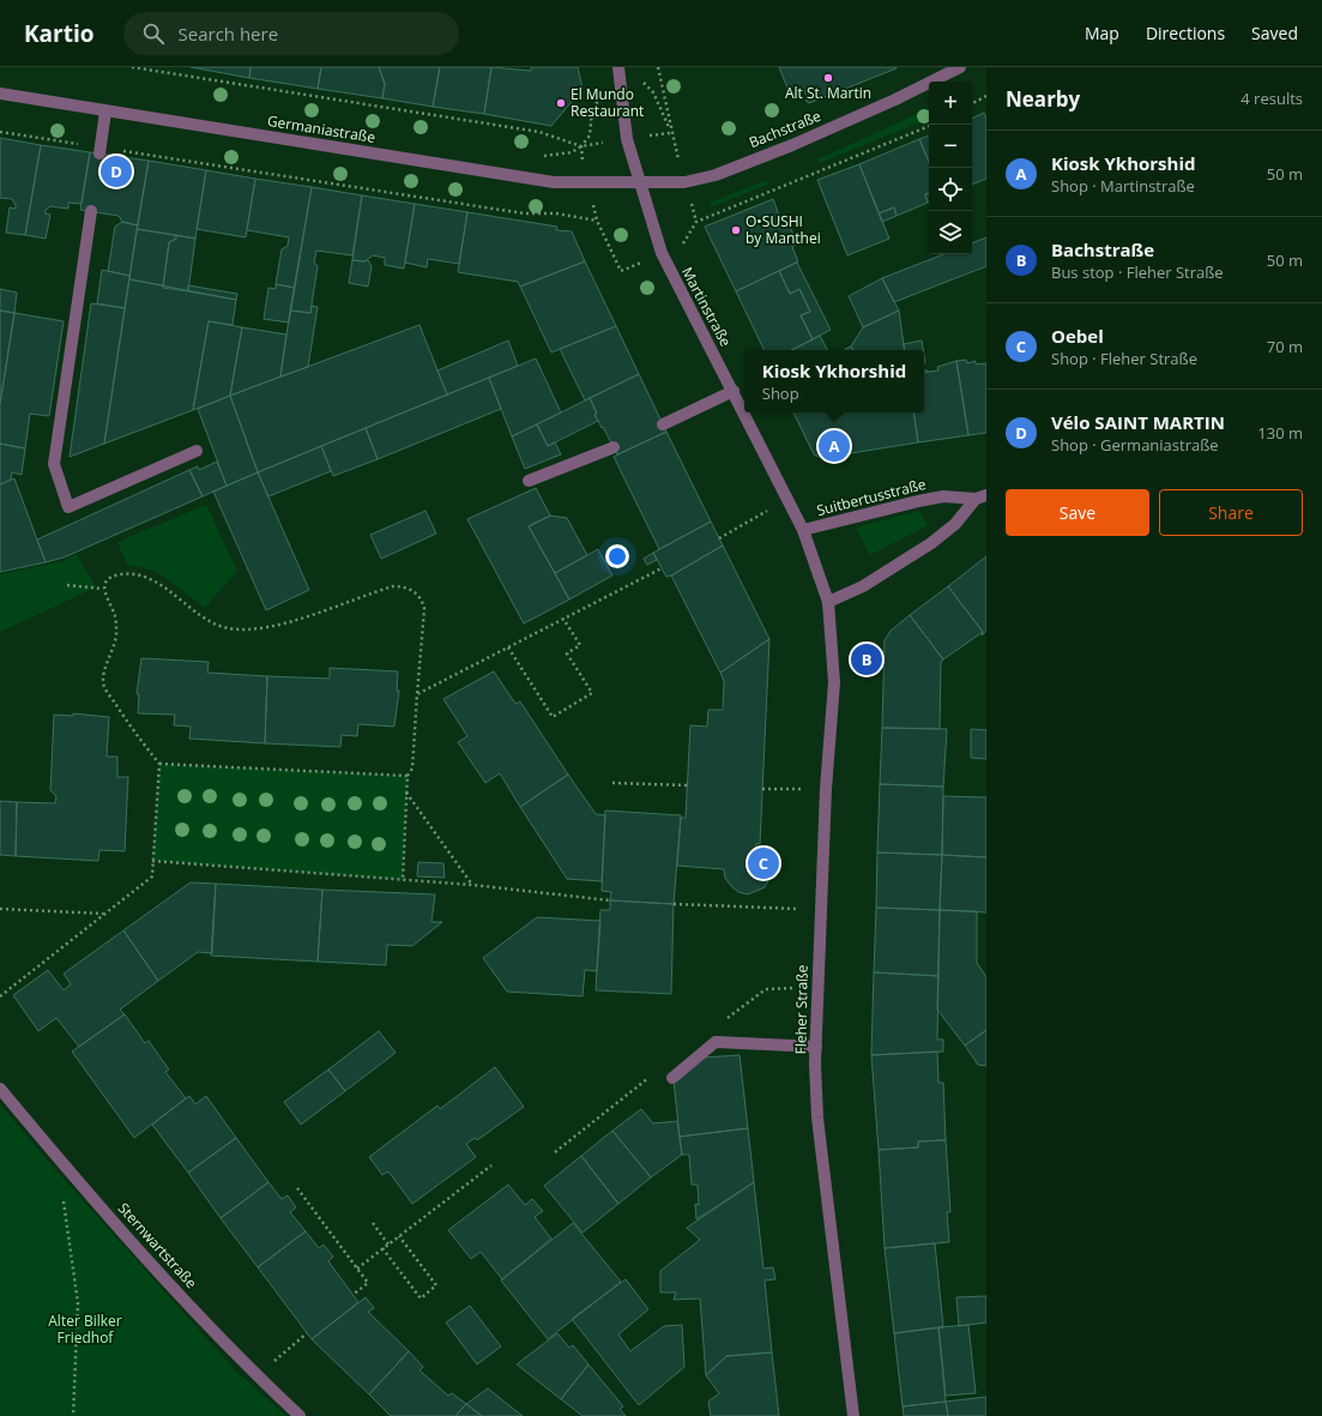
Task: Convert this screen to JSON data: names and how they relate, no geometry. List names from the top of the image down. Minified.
{"streets":{"street":["Germaniastraße","Bachstraße","Martinstraße","Suitbertusstraße","Fleher Straße","Sternwartstraße"]},"crossings":[["Germaniastraße","Bachstraße"],["Germaniastraße","Martinstraße"],["Bachstraße","Martinstraße"],["Martinstraße","Suitbertusstraße"],["Martinstraße","Fleher Straße"],["Suitbertusstraße","Fleher Straße"]],"parks":["Alter Bilker Friedhof"],"places":["Alt St. Martin","El Mundo Restaurant","O•SUSHI by Manthei"],"page":{"header":"Kartio","search":"Search here","nav":["Map","Directions","Saved"],"heading":["Nearby","4 results"],"map_buttons":["+","−"],"list":[{"mark":"A","name":"Kiosk Ykhorshid","note":"Shop · Martinstraße","value":"50 m"},{"mark":"B","name":"Bachstraße","note":"Bus stop · Fleher Straße","value":"50 m"},{"mark":"C","name":"Oebel","note":"Shop · Fleher Straße","value":"70 m"},{"mark":"D","name":"Vélo SAINT MARTIN","note":"Shop · Germaniastraße","value":"130 m"}],"pins":["D","A","B","C"],"popup":["Kiosk Ykhorshid","Shop"],"buttons":["Save","Share"]}}
